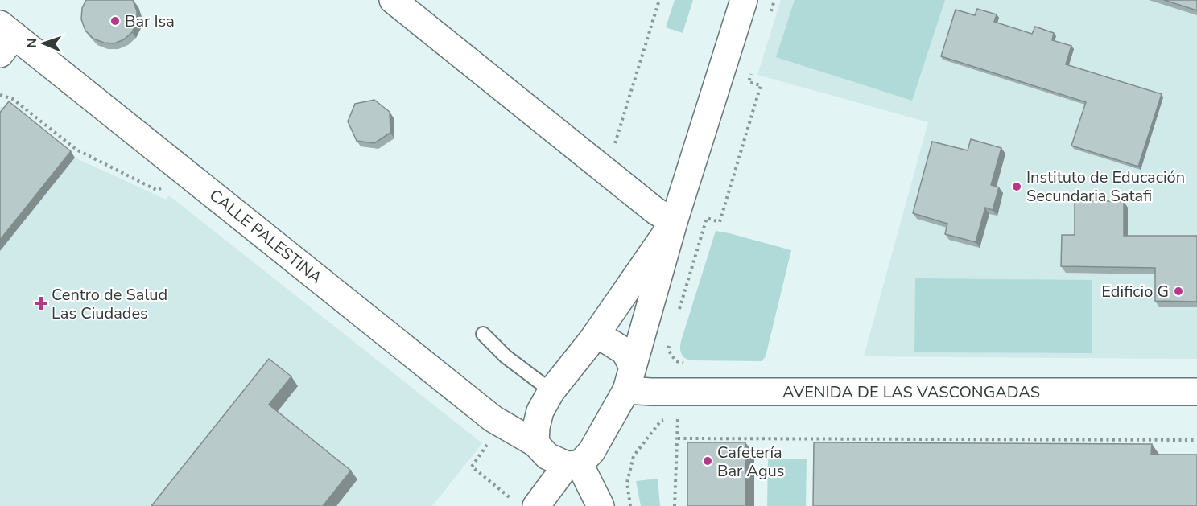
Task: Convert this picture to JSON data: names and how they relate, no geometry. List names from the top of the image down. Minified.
{"streets":{"street":["CALLE PALESTINA","AVENIDA DE LAS VASCONGADAS"]},"places":{"other":["Bar Isa","Instituto de Educación Secundaria Satafi","Edificio G","Cafetería Bar Agus"],"health":["Centro de Salud Las Ciudades"]},"north":"left"}
